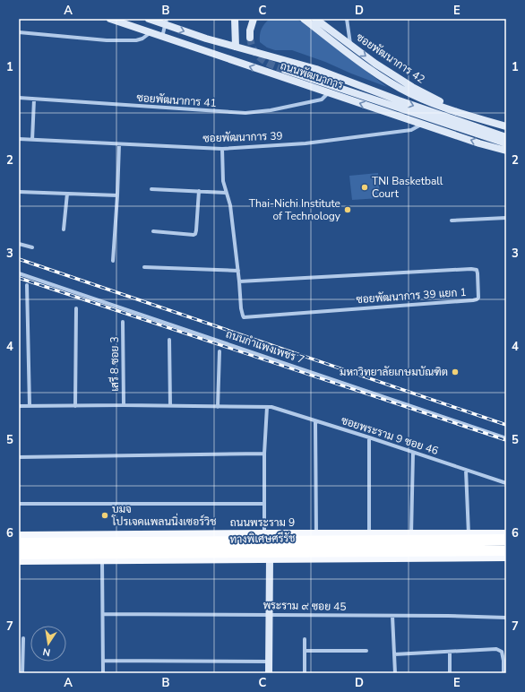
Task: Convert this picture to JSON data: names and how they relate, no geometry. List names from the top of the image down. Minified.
{"streets":{"highway":["ทางพิเศษศรีรัช"],"main road":["ซอยพัฒนาการ 42","ถนนพัฒนาการ","ถนนพระราม 9"],"street":["ซอยพัฒนาการ 41","ซอยพัฒนาการ 39","ซอยพัฒนาการ 39 แยก 1","ถนนกำแพงเพชร 7","เสรี 8 ซอย 3","ซอยพระราม 9 ซอย 46","พระราม ๙ ซอย 45"]},"crossings":[["ถนนพัฒนาการ","ซอยพัฒนาการ 41"],["ถนนพัฒนาการ","ซอยพัฒนาการ 39"],["ซอยพัฒนาการ 39","ซอยพัฒนาการ 39 แยก 1"],["เสรี 8 ซอย 3","ซอยพระราม 9 ซอย 46"]],"places":["TNI Basketball Court","Thai-Nichi Institute of Technology","มหาวิทยาลัยเกษมบัณฑิต","บมจ โปรเจคแพลนนิ่งเซอร์วิช"],"north":"bottom","grid":{"columns":["A","B","C","D","E"],"rows":["1","2","3","4","5","6","7"]}}
